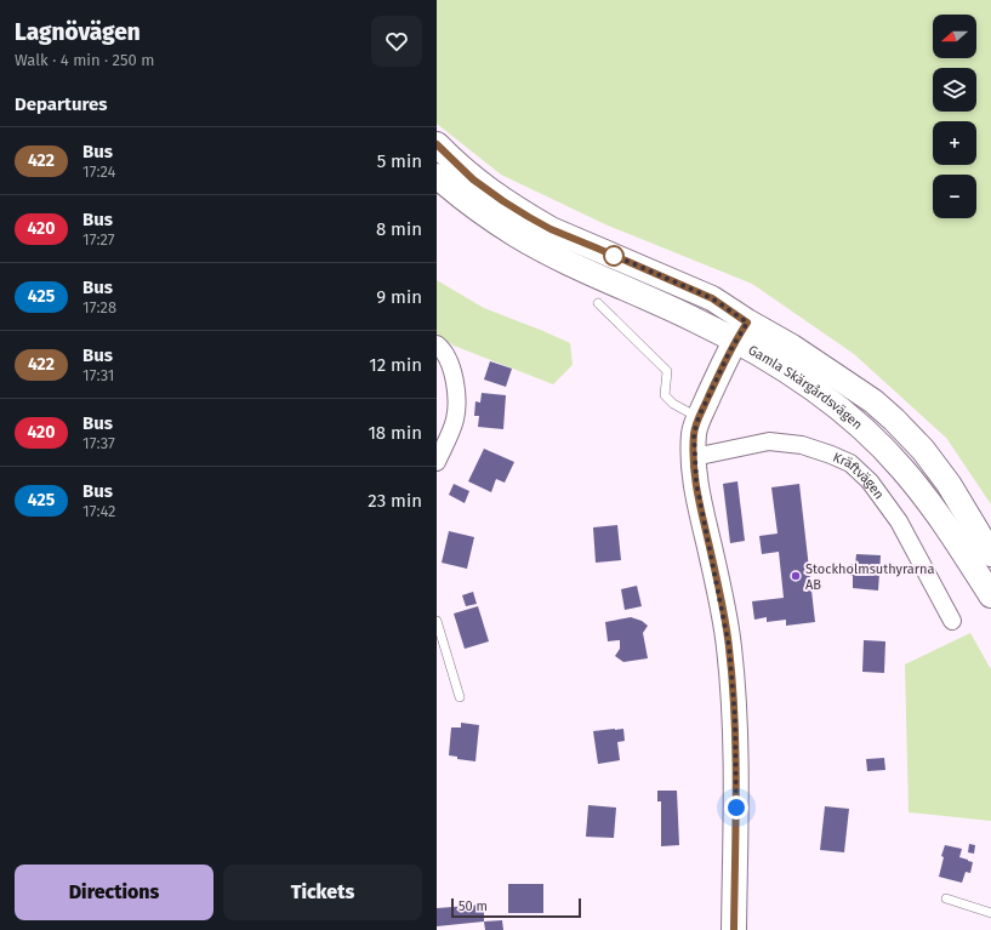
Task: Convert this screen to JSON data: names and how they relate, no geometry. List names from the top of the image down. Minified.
{"streets":{"main road":["Gamla Skärgårdsvägen"],"street":["Kräftvägen"]},"places":["Stockholmsuthyrarna AB"],"lines":["bus line 422"],"scale_bar":"50 m","north":"left","page":{"heading":[["Lagnövägen","Walk · 4 min · 250 m"],"Departures"],"map_buttons":["+","−"],"list":[{"mark":"422","name":"Bus","note":"17:24","value":"5 min"},{"mark":"420","name":"Bus","note":"17:27","value":"8 min"},{"mark":"425","name":"Bus","note":"17:28","value":"9 min"},{"mark":"422","name":"Bus","note":"17:31","value":"12 min"},{"mark":"420","name":"Bus","note":"17:37","value":"18 min"},{"mark":"425","name":"Bus","note":"17:42","value":"23 min"}],"buttons":["Directions","Tickets"],"scale":"50 m"}}
